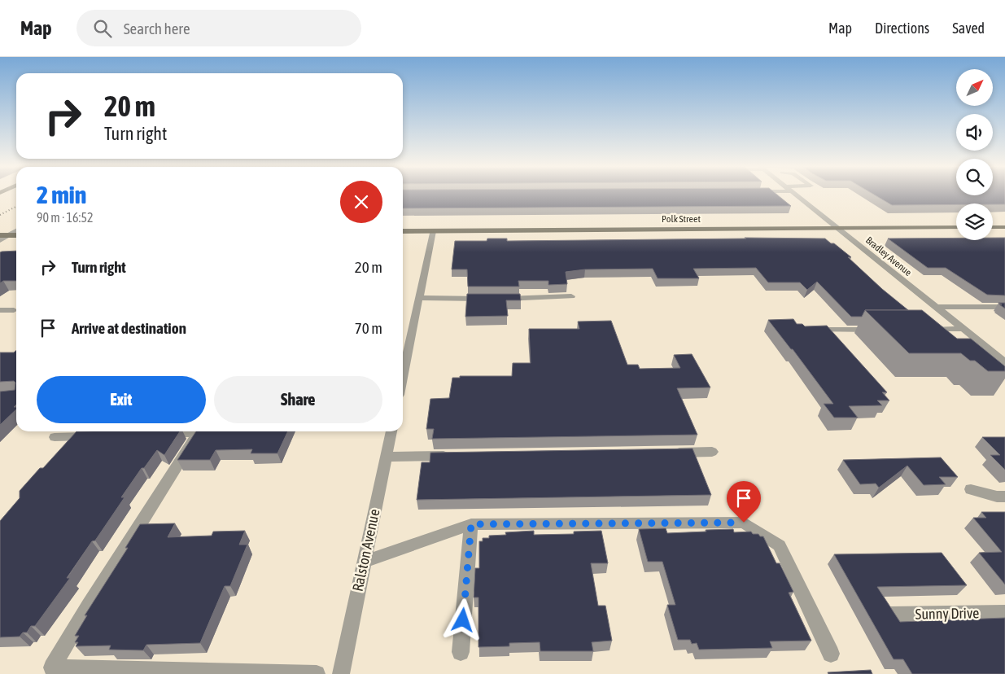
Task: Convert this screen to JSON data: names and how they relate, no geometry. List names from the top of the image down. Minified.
{"streets":{"main road":["Polk Street"],"street":["Bradley Avenue","Ralston Avenue","Sunny Drive"]},"crossings":[["Polk Street","Bradley Avenue"]],"north":"top right","page":{"header":"Map","search":"Search here","nav":["Map","Directions","Saved"],"turn":["20 m","Turn right"],"heading":["2 min","90 m · 16:52"],"list":[{"name":"Turn right","value":"20 m"},{"name":"Arrive at destination","value":"70 m"}],"buttons":["Exit","Share"]}}
